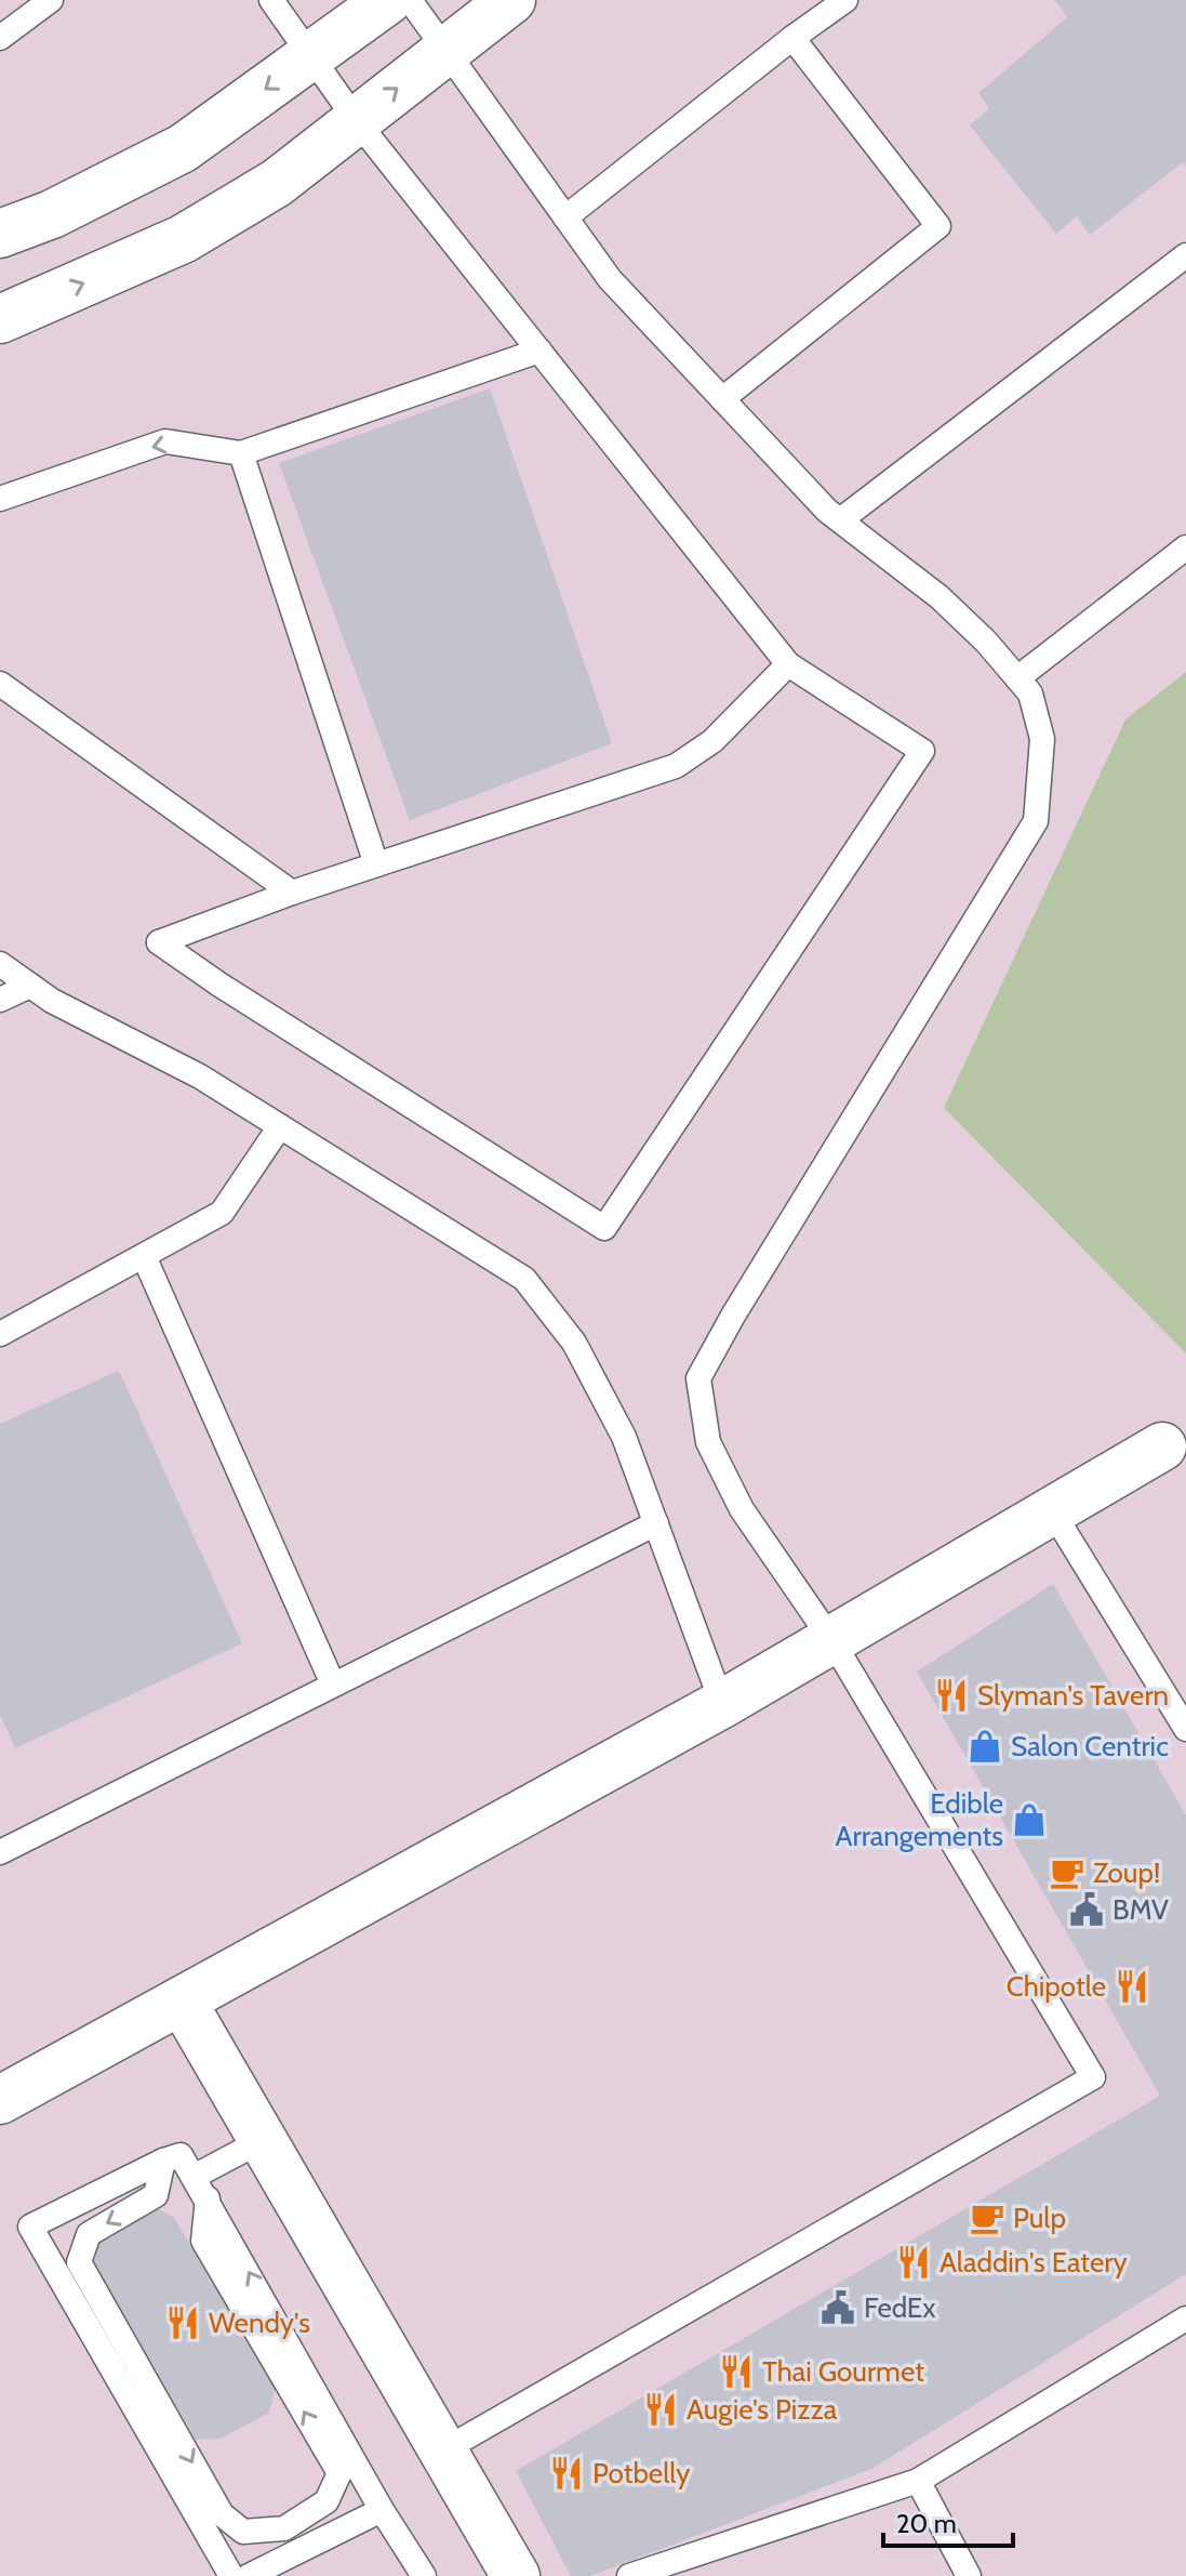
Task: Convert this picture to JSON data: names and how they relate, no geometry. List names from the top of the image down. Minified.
{"places":{"restaurant":["Slyman's Tavern","Chipotle","Aladdin's Eatery","Wendy's","Thai Gourmet","Augie's Pizza","Potbelly"],"shop":["Salon Centric","Edible Arrangements"],"cafe":["Zoup!","Pulp"],"public building":["BMV","FedEx"]},"scale_bar":"20 m"}
